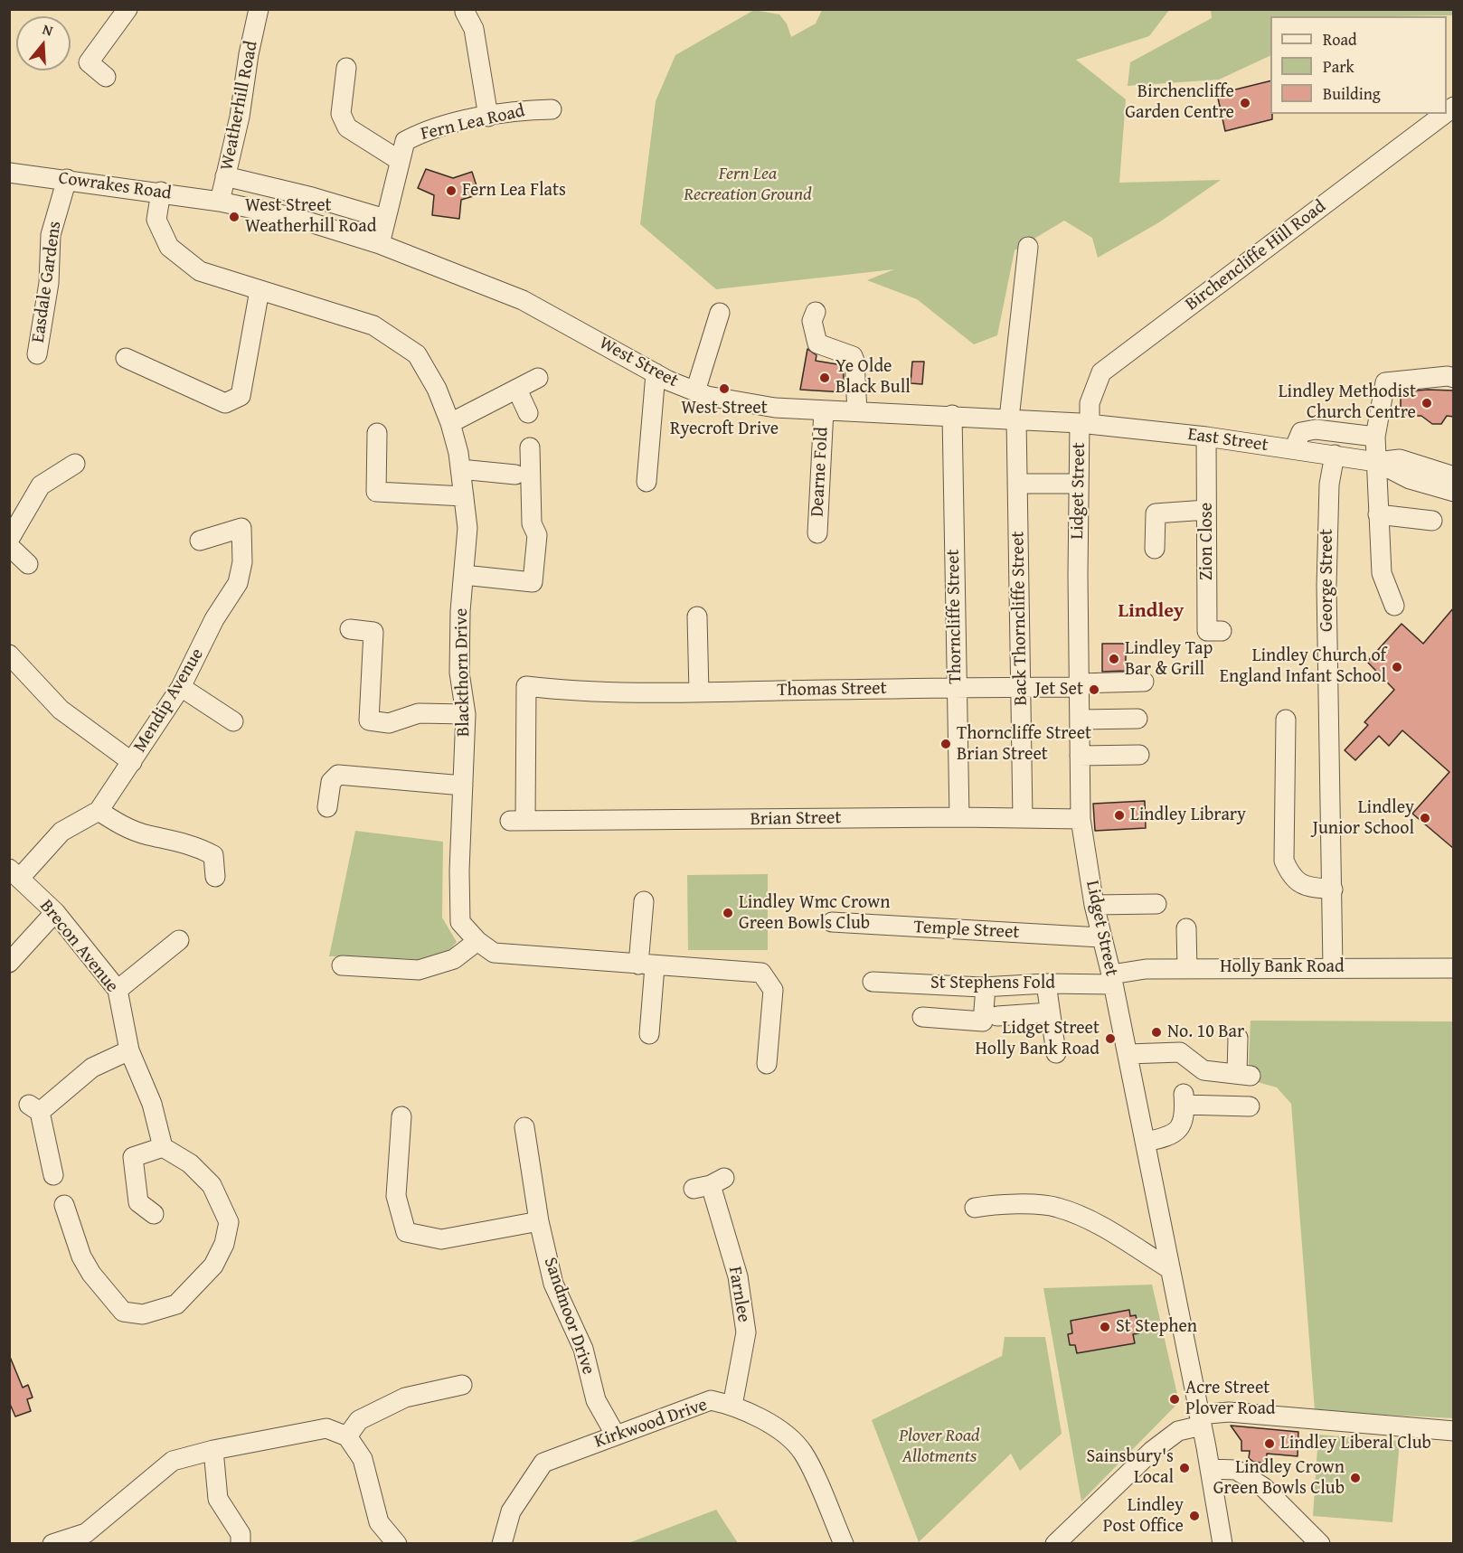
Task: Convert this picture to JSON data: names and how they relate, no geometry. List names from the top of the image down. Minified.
{"streets":{"street":["Weatherhill Road","Fern Lea Road","Cowrakes Road","Birchencliffe Hill Road","Easdale Gardens","West Street","East Street","Dearne Fold","Lidget Street","Zion Close","George Street","Thorncliffe Street","Back Thorncliffe Street","Blackthorn Drive","Thomas Street","Mendip Avenue","Brian Street","Temple Street","Brecon Avenue","Holly Bank Road","St Stephens Fold","Farnlee","Sandmoor Drive","Kirkwood Drive"]},"crossings":[["Weatherhill Road","Cowrakes Road"],["Weatherhill Road","West Street"],["Fern Lea Road","West Street"],["Cowrakes Road","Easdale Gardens"],["Cowrakes Road","West Street"],["Cowrakes Road","Blackthorn Drive"],["Birchencliffe Hill Road","West Street"],["Birchencliffe Hill Road","East Street"],["Birchencliffe Hill Road","Lidget Street"],["West Street","East Street"],["West Street","Dearne Fold"],["West Street","Lidget Street"],["West Street","Thorncliffe Street"],["West Street","Back Thorncliffe Street"],["East Street","Lidget Street"],["East Street","Zion Close"],["East Street","George Street"],["Lidget Street","Thomas Street"],["Lidget Street","Brian Street"],["Lidget Street","Temple Street"],["Lidget Street","Holly Bank Road"],["Lidget Street","St Stephens Fold"],["George Street","Holly Bank Road"],["Thorncliffe Street","Thomas Street"],["Thorncliffe Street","Brian Street"],["Back Thorncliffe Street","Thomas Street"],["Back Thorncliffe Street","Brian Street"],["Thomas Street","Brian Street"],["Mendip Avenue","Brecon Avenue"],["Holly Bank Road","St Stephens Fold"],["Farnlee","Kirkwood Drive"],["Sandmoor Drive","Kirkwood Drive"]],"districts":["Lindley"],"parks":["Fern Lea Recreation Ground","Plover Road Allotments"],"places":["Birchencliffe Garden Centre","Fern Lea Flats","West Street Weatherhill Road","Ye Olde Black Bull","West Street Ryecroft Drive","Lindley Methodist Church Centre","Lindley Tap Bar & Grill","Lindley Church of England Infant School","Jet Set","Thorncliffe Street Brian Street","Lindley Library","Lindley Junior School","Lindley Wmc Crown Green Bowls Club","No. 10 Bar","Lidget Street Holly Bank Road","St Stephen","Acre Street Plover Road","Lindley Liberal Club","Sainsbury's Local","Lindley Crown Green Bowls Club","Lindley Post Office"],"legend":["Road","Park","Building"],"north":"top"}
